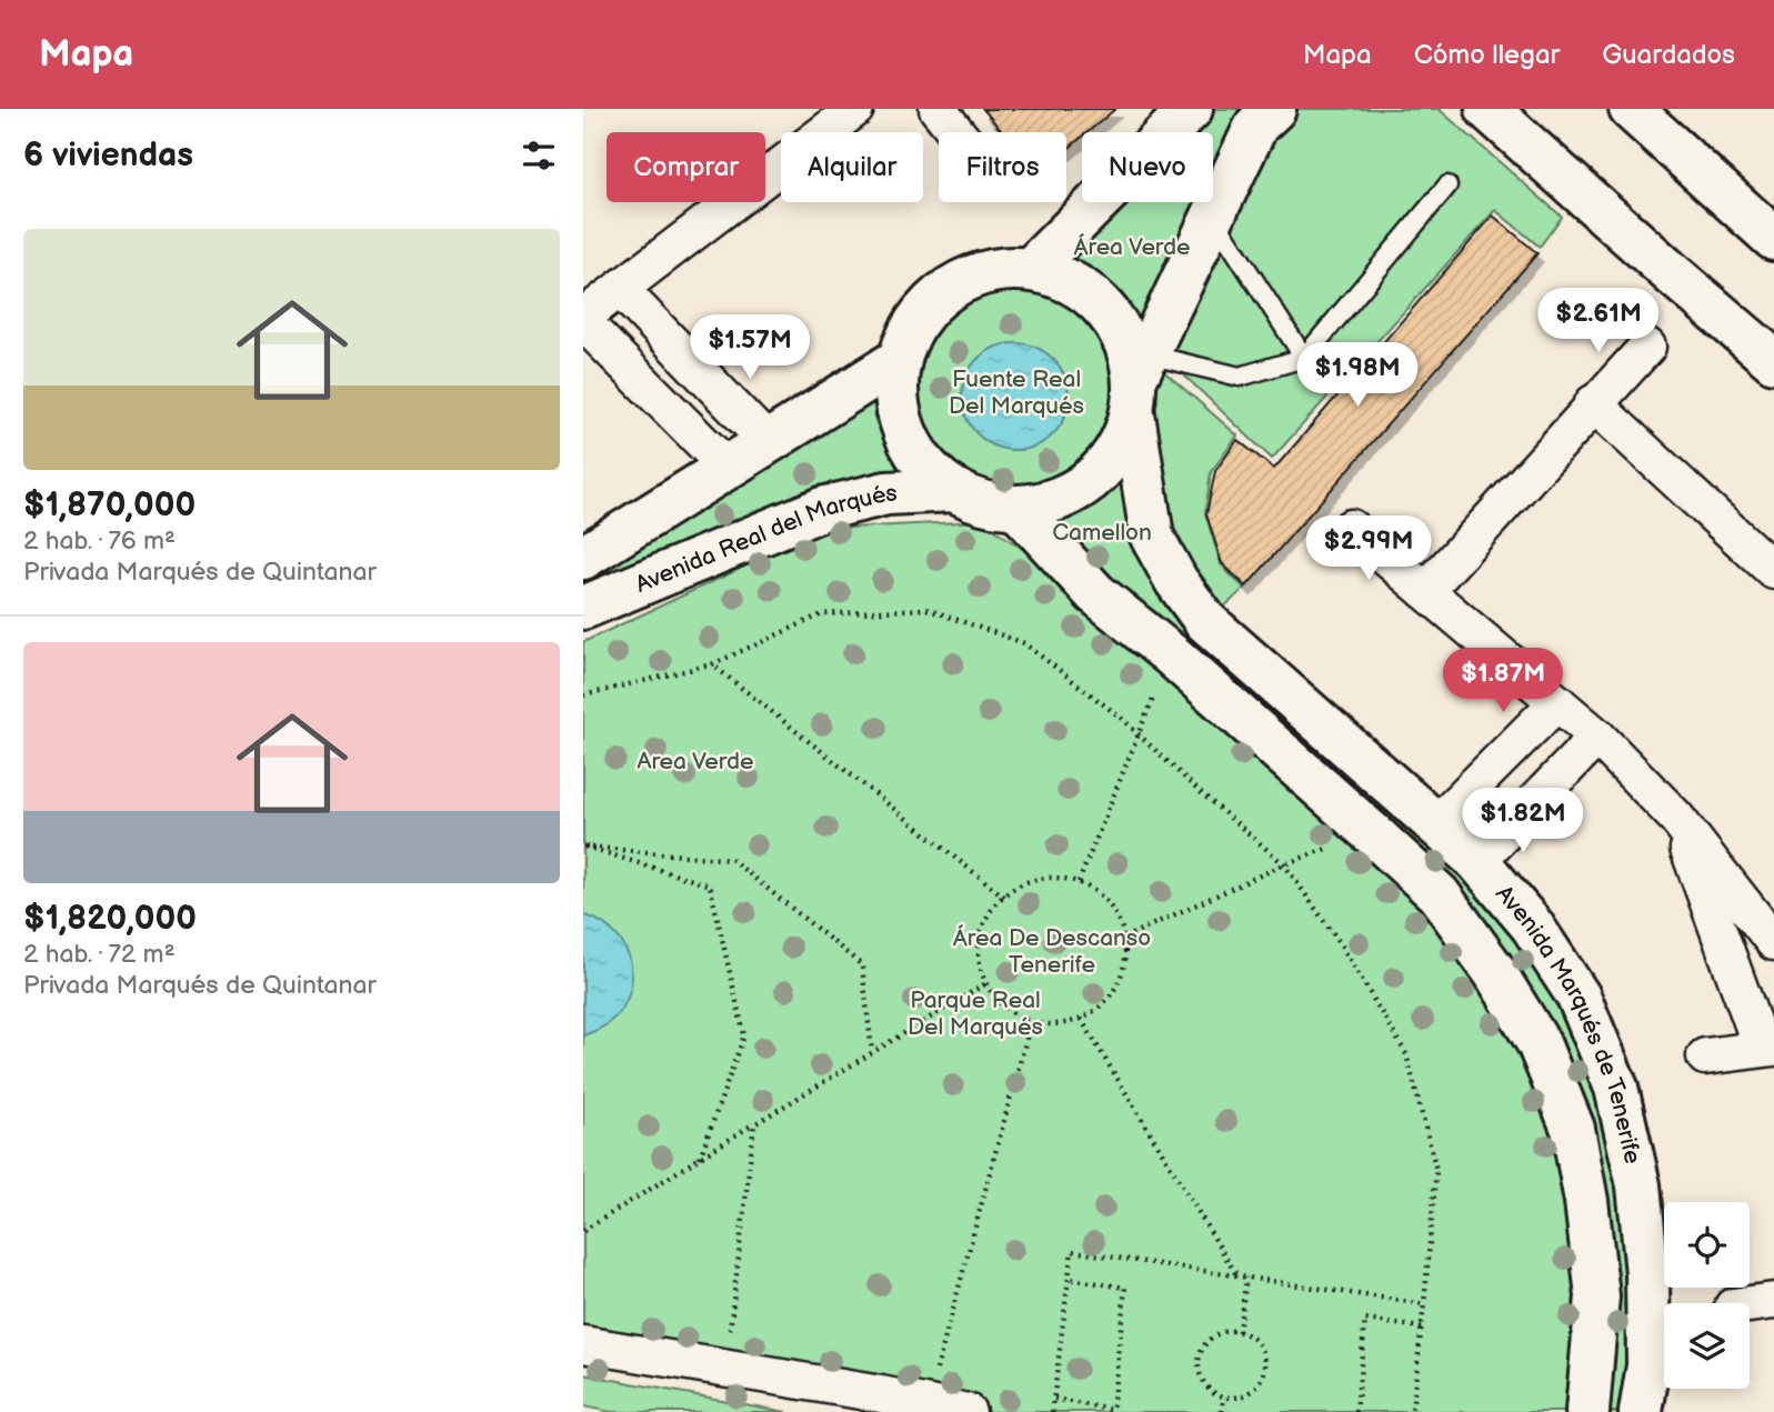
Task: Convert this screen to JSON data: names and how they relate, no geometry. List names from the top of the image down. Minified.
{"streets":{"street":["Avenida Real del Marqués","Avenida Marqués de Tenerife"]},"crossings":[["Avenida Real del Marqués","Avenida Marqués de Tenerife"]],"parks":["Área Verde","Fuente Real Del Marqués","Camellon","Area Verde","Área De Descanso Tenerife","Parque Real Del Marqués"],"page":{"header":"Mapa","nav":["Mapa","Cómo llegar","Guardados"],"heading":"6 viviendas","chip":["Comprar","Alquilar","Filtros","Nuevo"],"list":[{"name":"$1,870,000","note":"2 hab. · 76 m² · Privada Marqués de Quintanar"},{"name":"$1,820,000","note":"2 hab. · 72 m² · Privada Marqués de Quintanar"}],"price":["$2.61M","$1.57M","$1.98M","$2.99M","$1.87M","$1.82M"]}}
